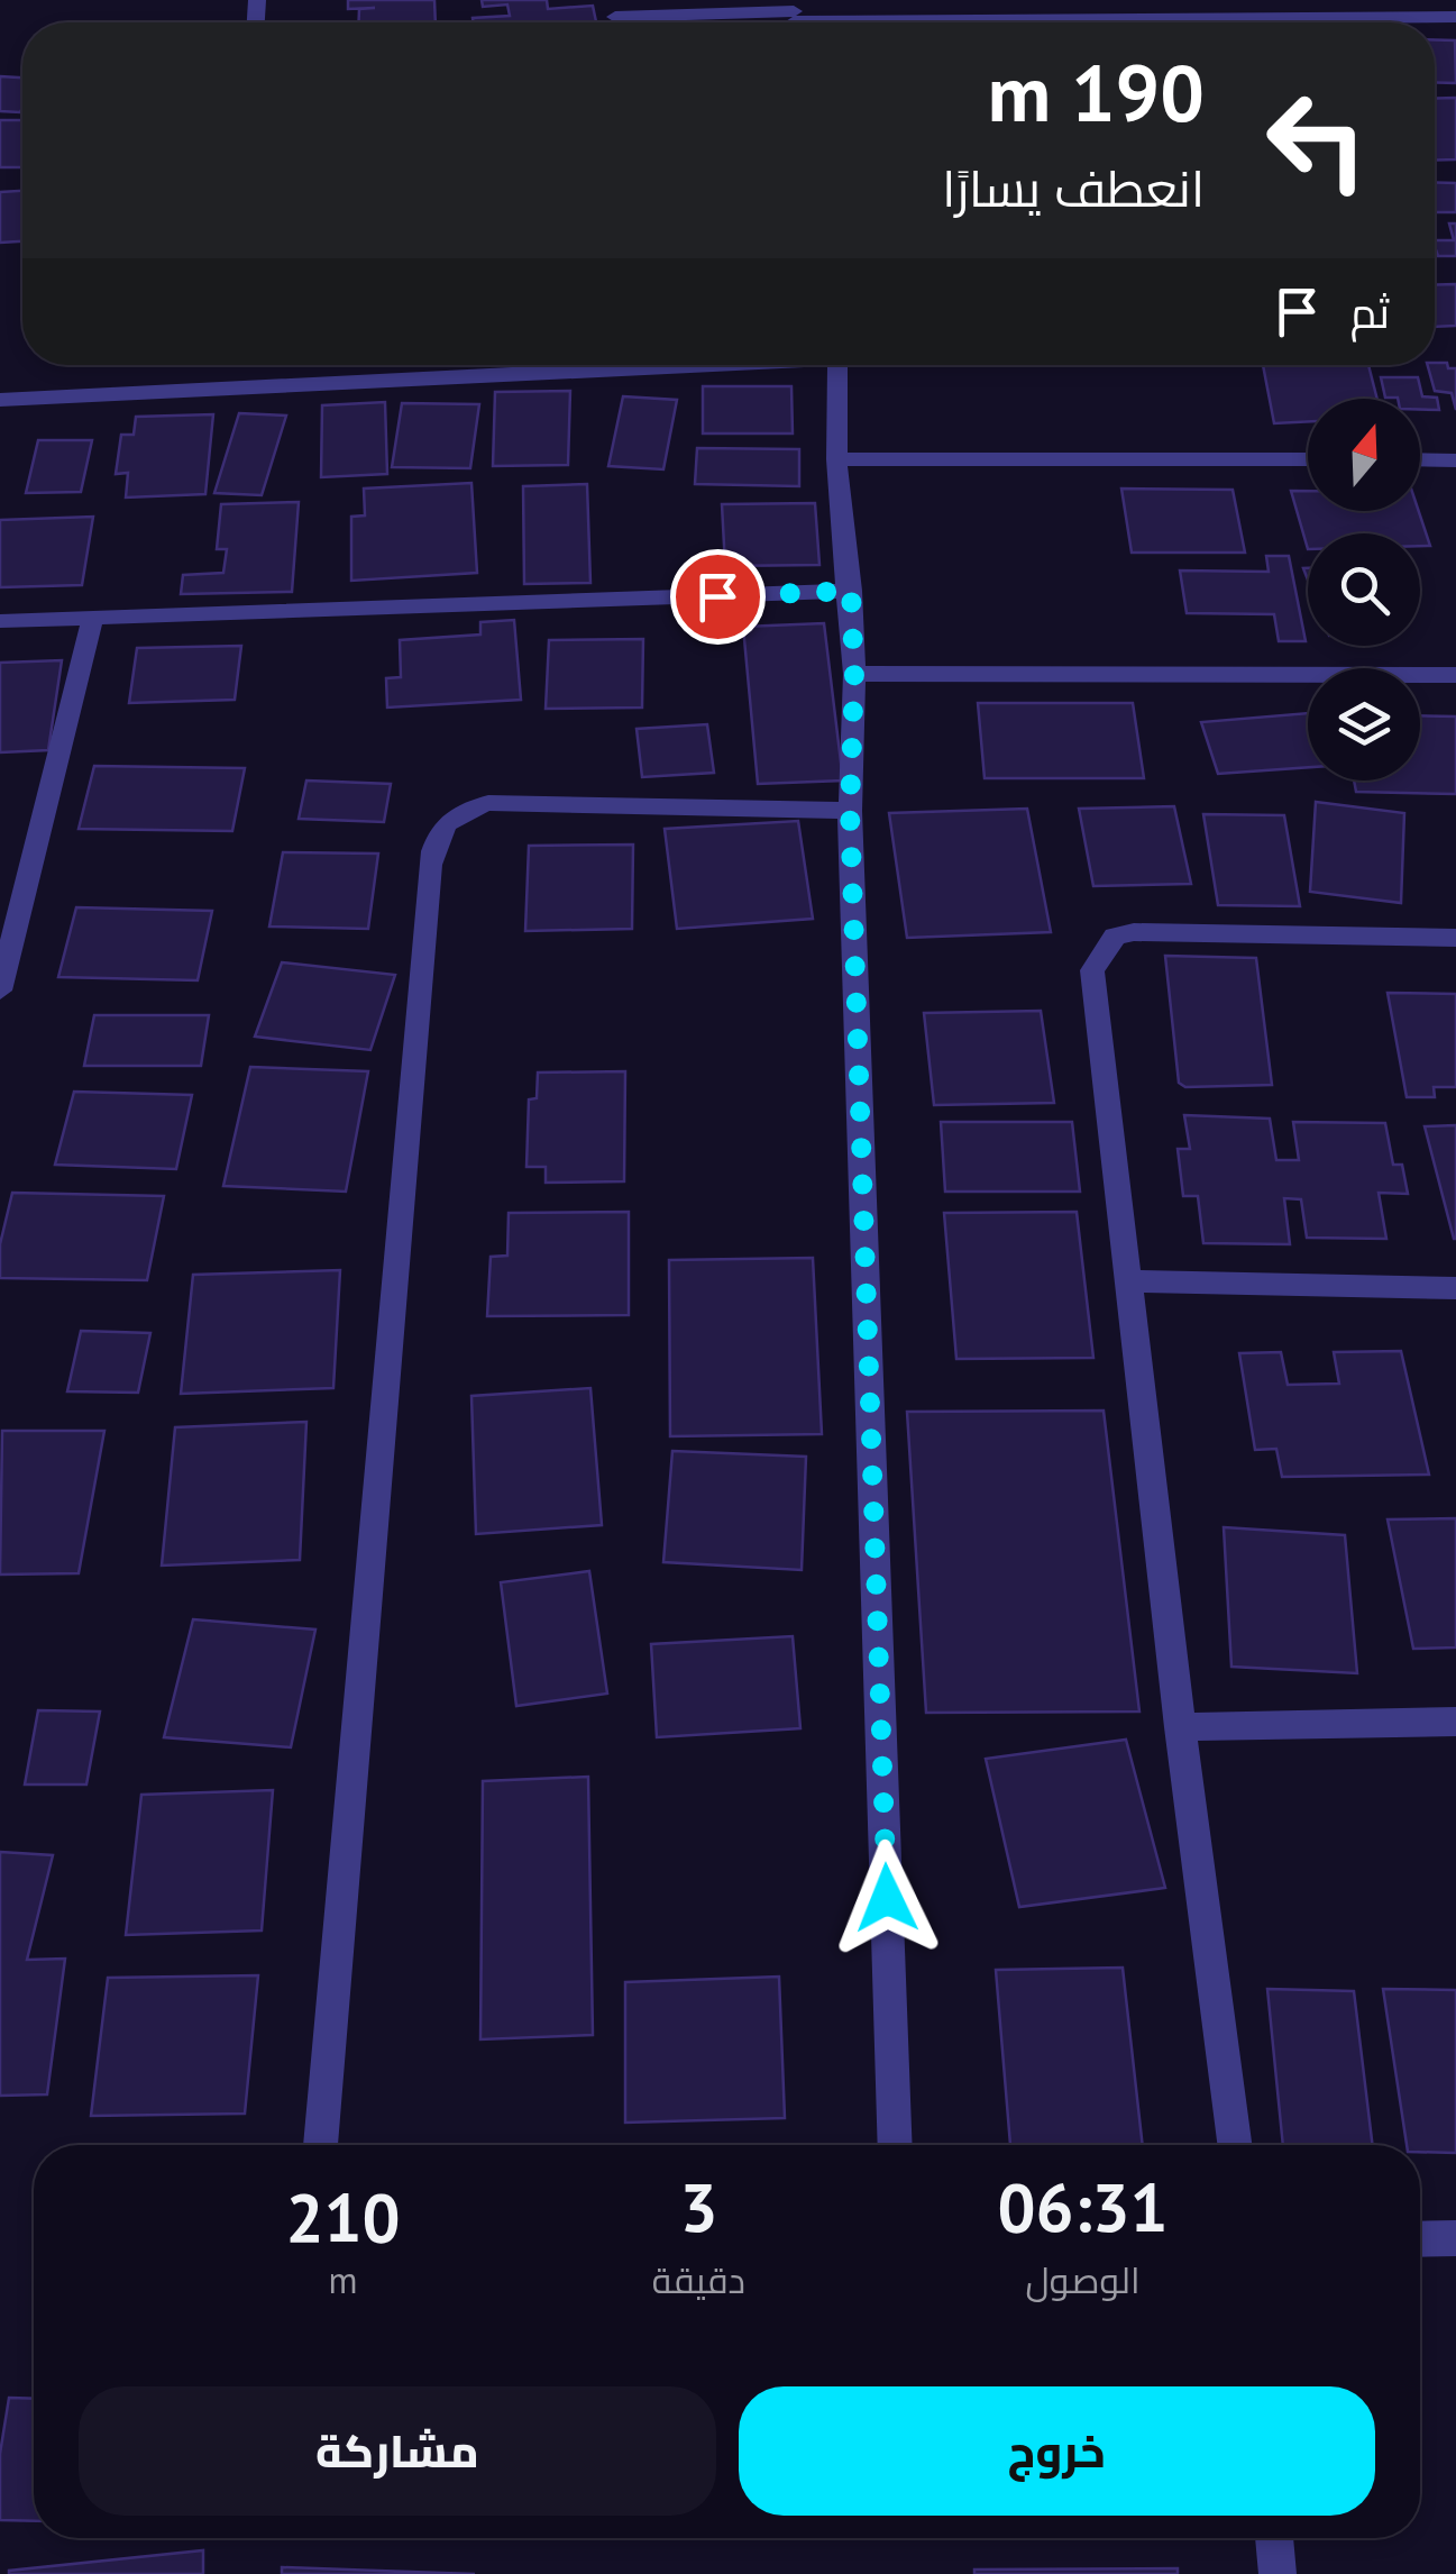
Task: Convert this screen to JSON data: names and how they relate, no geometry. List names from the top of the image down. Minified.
{"north":"top","page":{"turn":["190 m","انعطف يسارًا"],"then":"ثم","eta":["06:31","الوصول","3","دقيقة","210","m"],"buttons":["خروج","مشاركة"]}}
